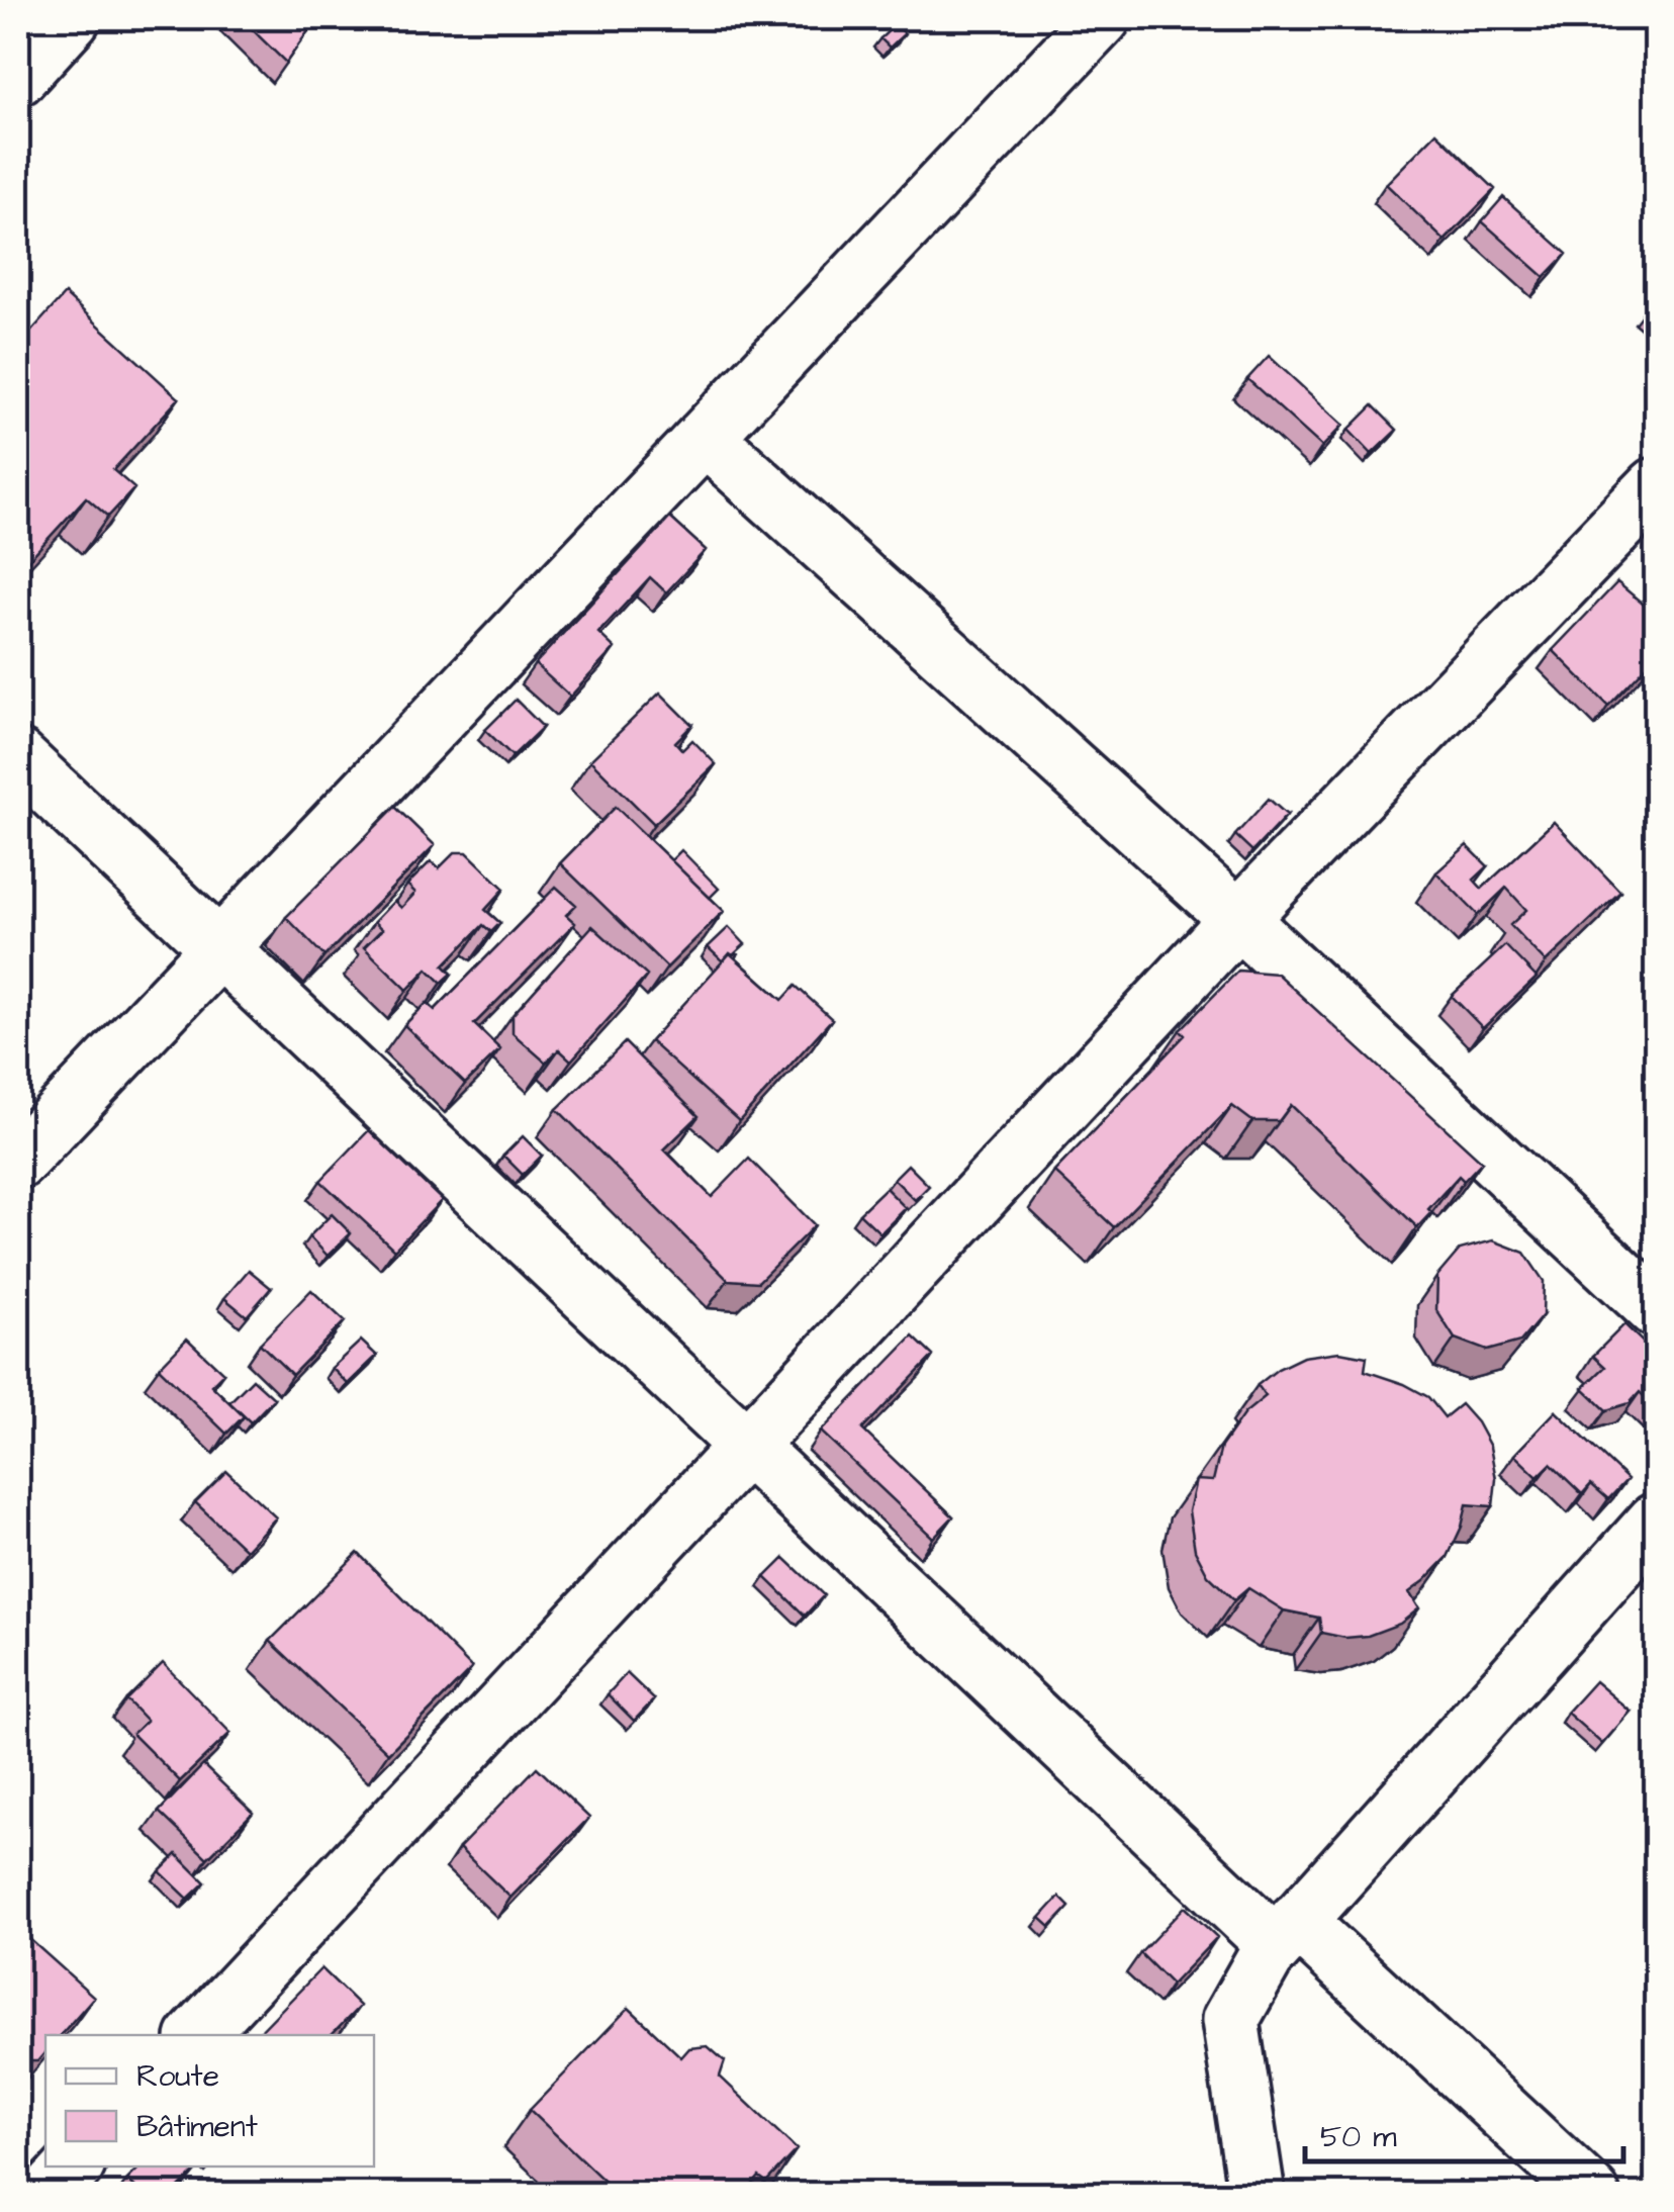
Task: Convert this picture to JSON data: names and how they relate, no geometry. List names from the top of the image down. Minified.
{"legend":["Route","Bâtiment"],"scale_bar":"50 m"}
